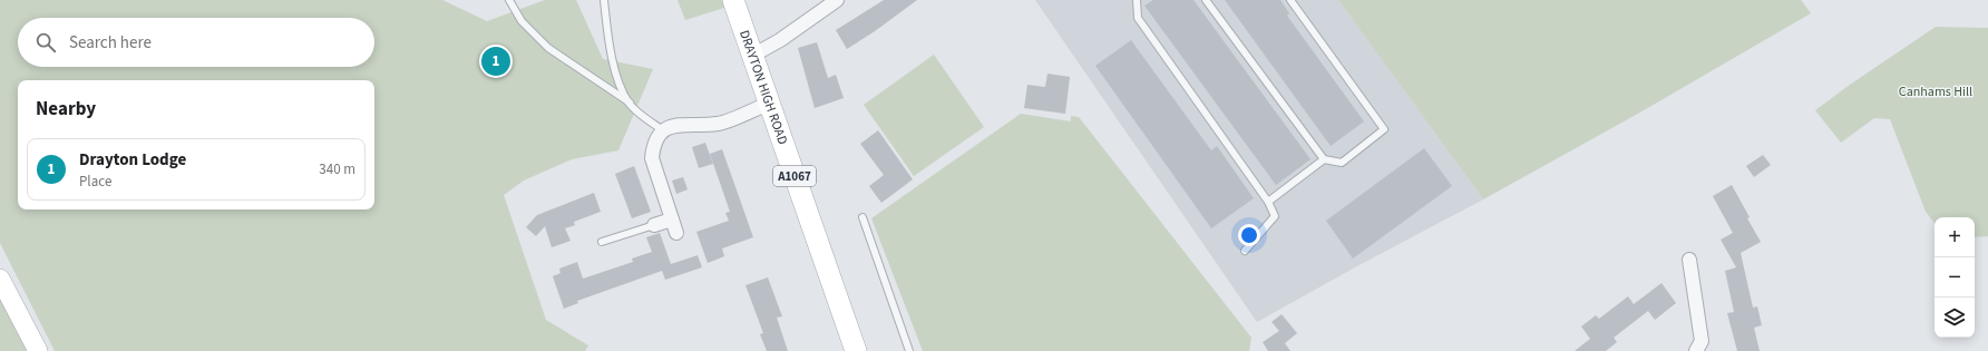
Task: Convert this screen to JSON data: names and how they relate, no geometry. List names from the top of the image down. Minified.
{"streets":{"main road":["DRAYTON HIGH ROAD","A1067"]},"parks":["Canhams Hill"],"page":{"search":"Search here","pins":"1","heading":"Nearby","list":[{"mark":"1","name":"Drayton Lodge","note":"Place","value":"340 m"}],"map_buttons":["+","−"]}}
